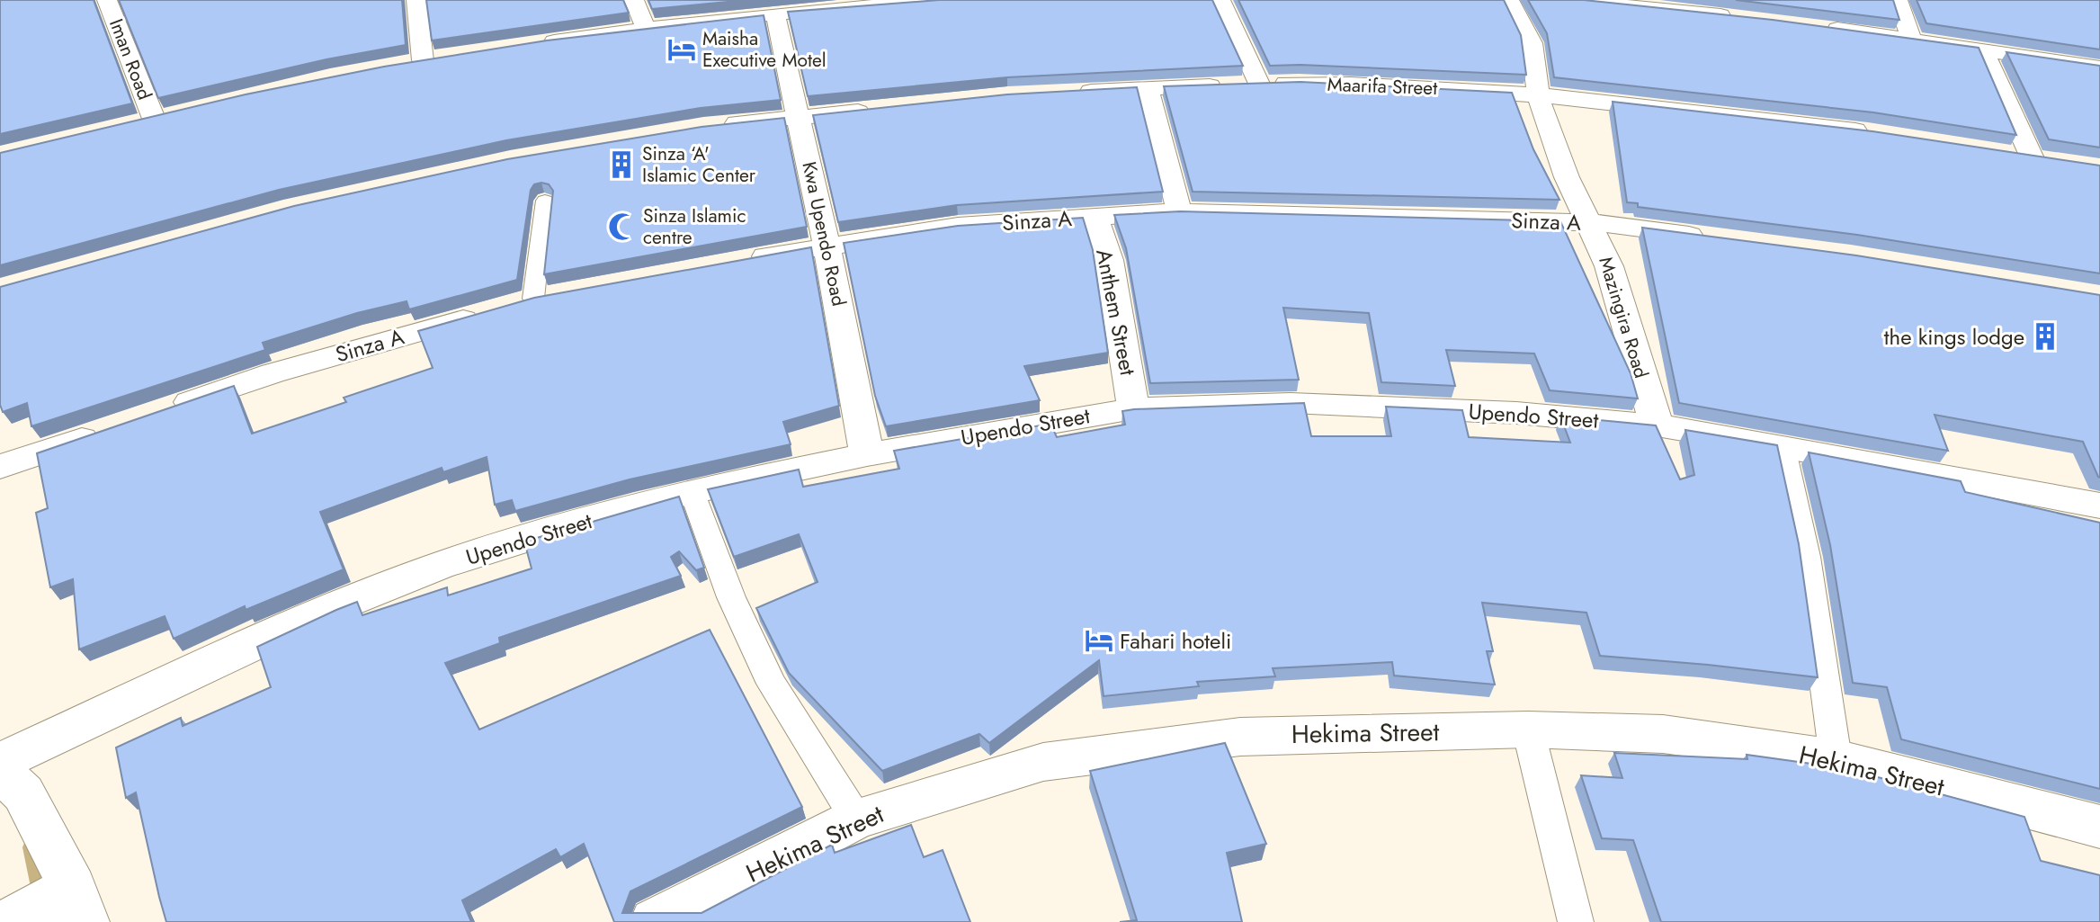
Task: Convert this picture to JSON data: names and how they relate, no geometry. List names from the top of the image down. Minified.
{"streets":{"street":["Iman Road","Maarifa Street","Sinza A","Kwa Upendo Road","Anthem Street","Mazingira Road","Upendo Street","Hekima Street"]},"crossings":[["Maarifa Street","Mazingira Road"],["Sinza A","Kwa Upendo Road"],["Sinza A","Anthem Street"],["Sinza A","Mazingira Road"],["Kwa Upendo Road","Upendo Street"],["Anthem Street","Upendo Street"],["Mazingira Road","Upendo Street"]],"places":{"hotel":["Maisha Executive Motel","Fahari hoteli"],"building":["Sinza ‘A' Islamic Center","the kings lodge"],"mosque":["Sinza Islamic centre"]}}
